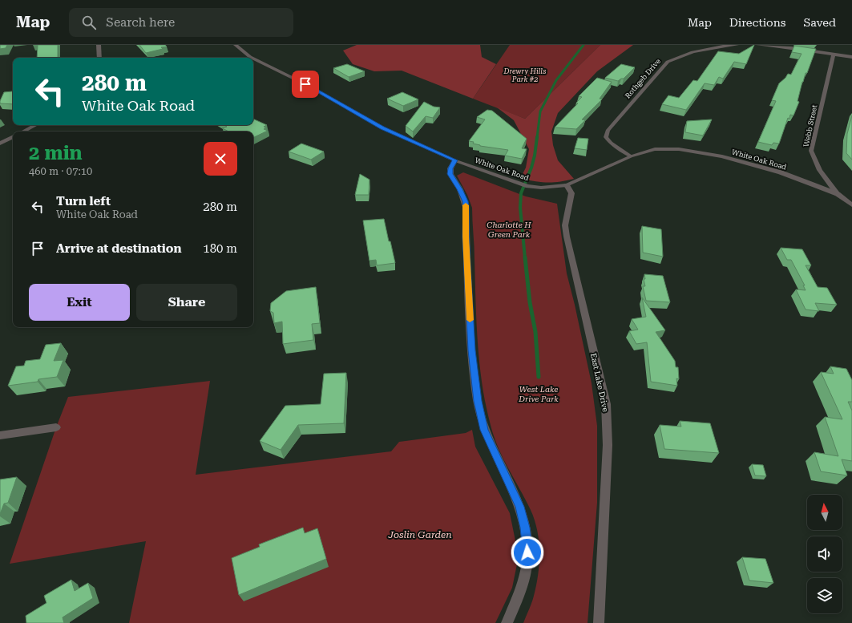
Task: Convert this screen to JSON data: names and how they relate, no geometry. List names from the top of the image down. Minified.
{"streets":{"street":["Rothgeb Drive","Webb Street","White Oak Road","East Lake Drive"]},"crossings":[["Rothgeb Drive","White Oak Road"],["Webb Street","White Oak Road"],["White Oak Road","East Lake Drive"]],"parks":["Drewry Hills Park #2","Charlotte H Green Park","West Lake Drive Park","Joslin Garden"],"north":"top","page":{"header":"Map","search":"Search here","nav":["Map","Directions","Saved"],"turn":["280 m","White Oak Road"],"heading":["2 min","460 m · 07:10"],"list":[{"name":"Turn left","note":"White Oak Road","value":"280 m"},{"name":"Arrive at destination","value":"180 m"}],"buttons":["Exit","Share"]}}
